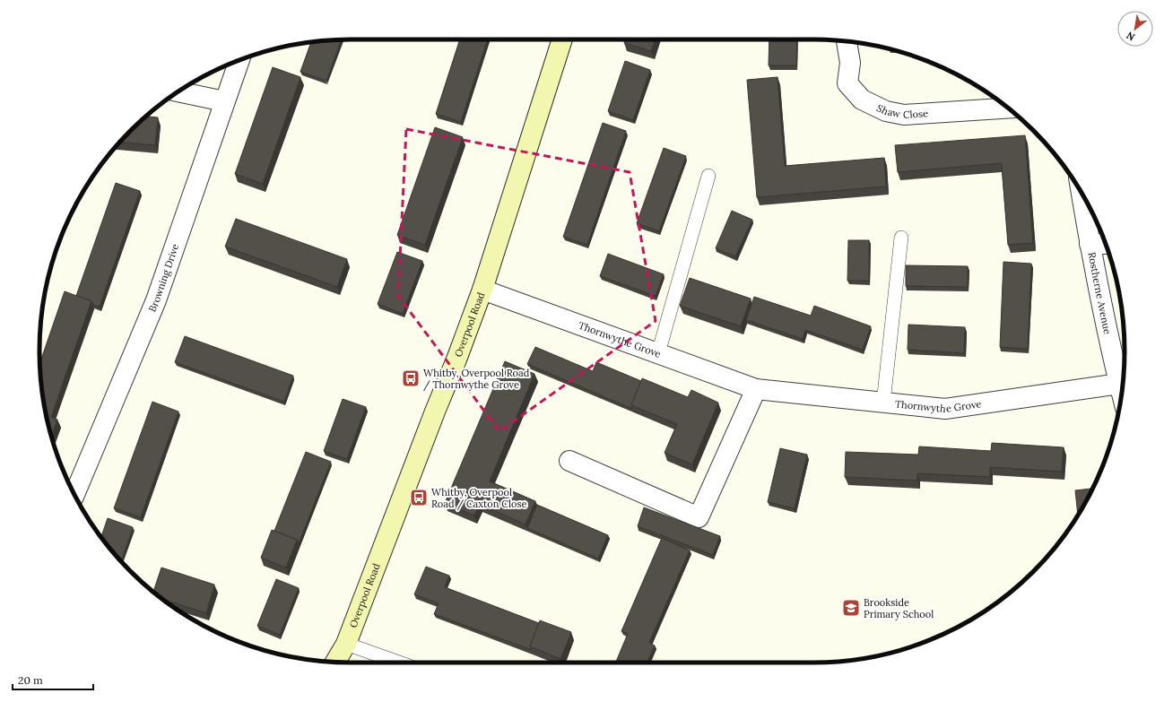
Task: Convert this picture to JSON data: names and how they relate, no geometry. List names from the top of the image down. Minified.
{"streets":{"street":["Shaw Close","Browning Drive","Rostherne Avenue","Overpool Road","Thornwythe Grove"]},"crossings":[["Rostherne Avenue","Thornwythe Grove"],["Overpool Road","Thornwythe Grove"]],"places":{"bus stop":["Whitby, Overpool Road / Thornwythe Grove","Whitby, Overpool Road / Caxton Close"],"school or university":["Brookside Primary School"]},"scale_bar":"20 m","north":"bottom left"}
